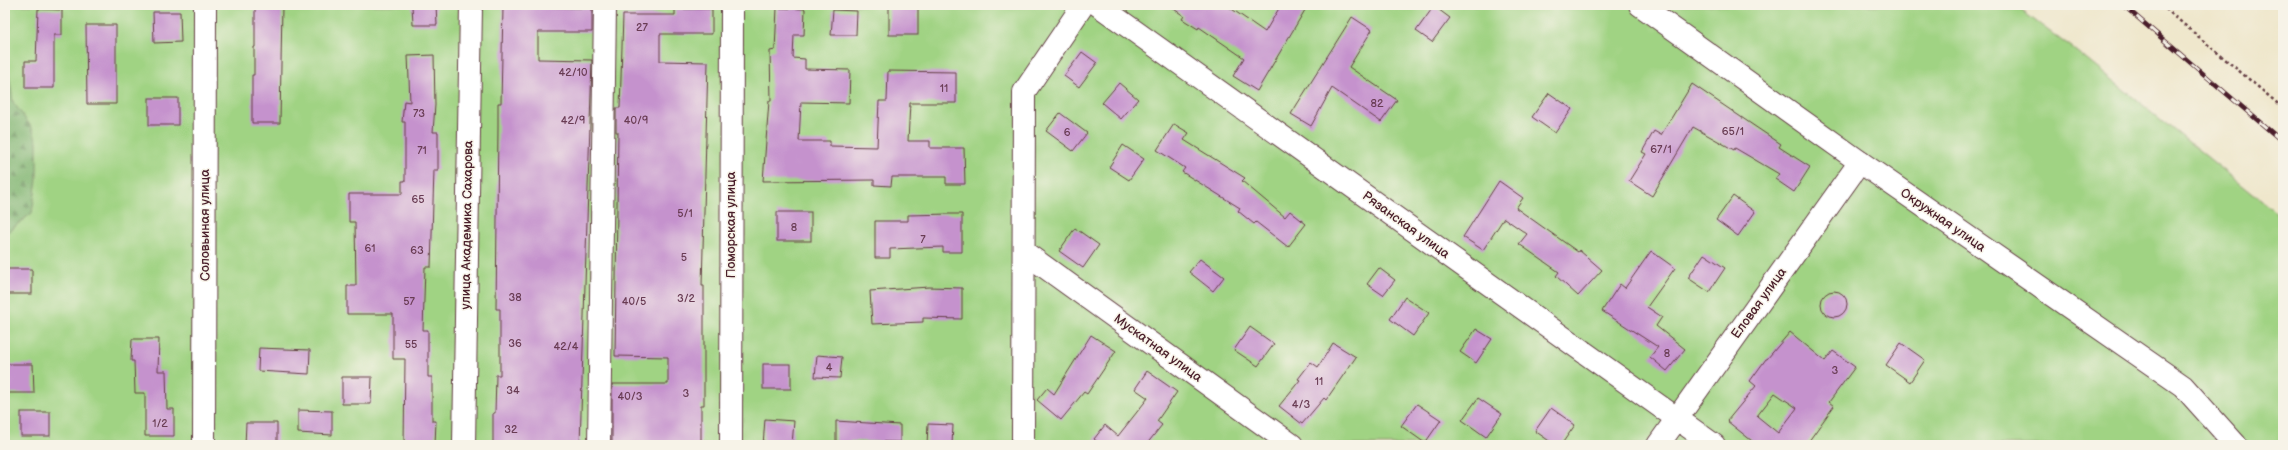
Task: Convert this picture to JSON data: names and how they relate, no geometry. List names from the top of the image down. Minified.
{"streets":{"street":["Окружная улица","Соловьиная улица","улица Академика Сахарова","Поморская улица","Рязанская улица","Еловая улица","Мускатная улица"]},"crossings":[["Окружная улица","Еловая улица"],["Рязанская улица","Еловая улица"]],"house_numbers":["27","42/10","11","82","73","42/9","40/9","65/1","6","67/1","71","65","5/1","8","7","61","63","5","38","3/2","57","40/5","36","55","42/4","8","4","3","11","34","3","40/3","4/3","1/2","32"]}
